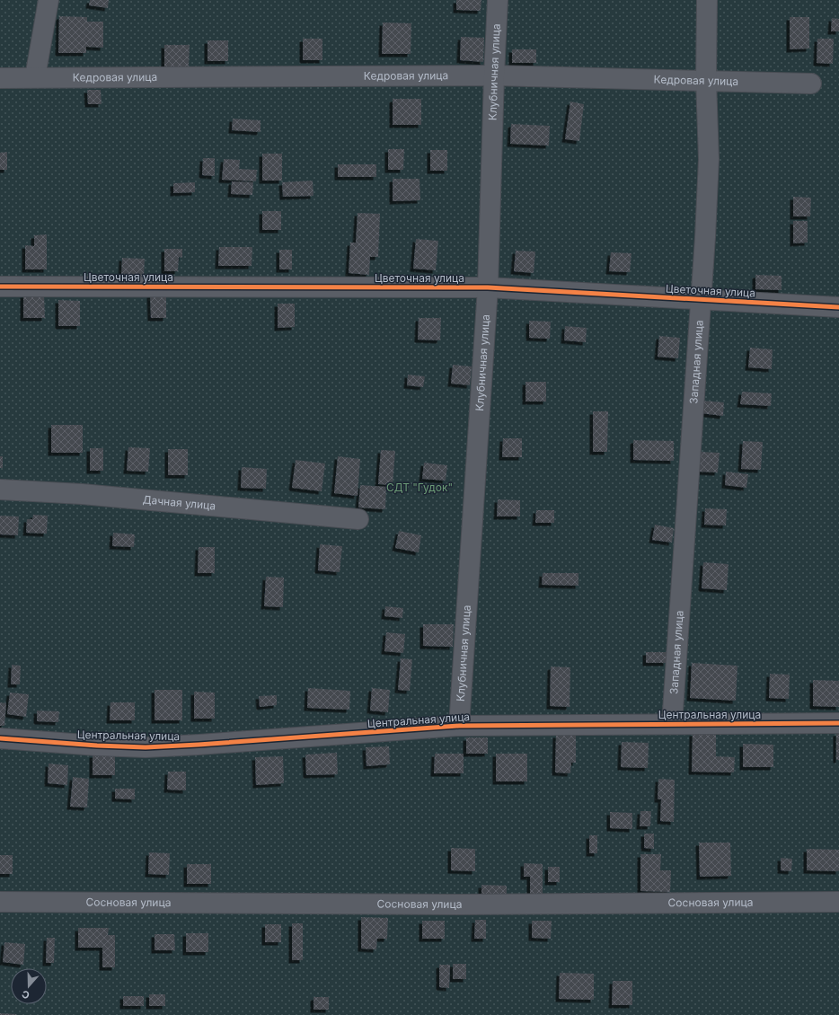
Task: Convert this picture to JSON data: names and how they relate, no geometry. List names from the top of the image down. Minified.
{"streets":{"street":["Клубничная улица","Кедровая улица","Цветочная улица","Западная улица","Дачная улица","Центральная улица","Сосновая улица"]},"crossings":[["Клубничная улица","Кедровая улица"],["Клубничная улица","Цветочная улица"],["Клубничная улица","Центральная улица"],["Кедровая улица","Западная улица"],["Цветочная улица","Западная улица"],["Западная улица","Центральная улица"]],"parks":["СДТ \"Гудок\""],"north":"bottom"}
